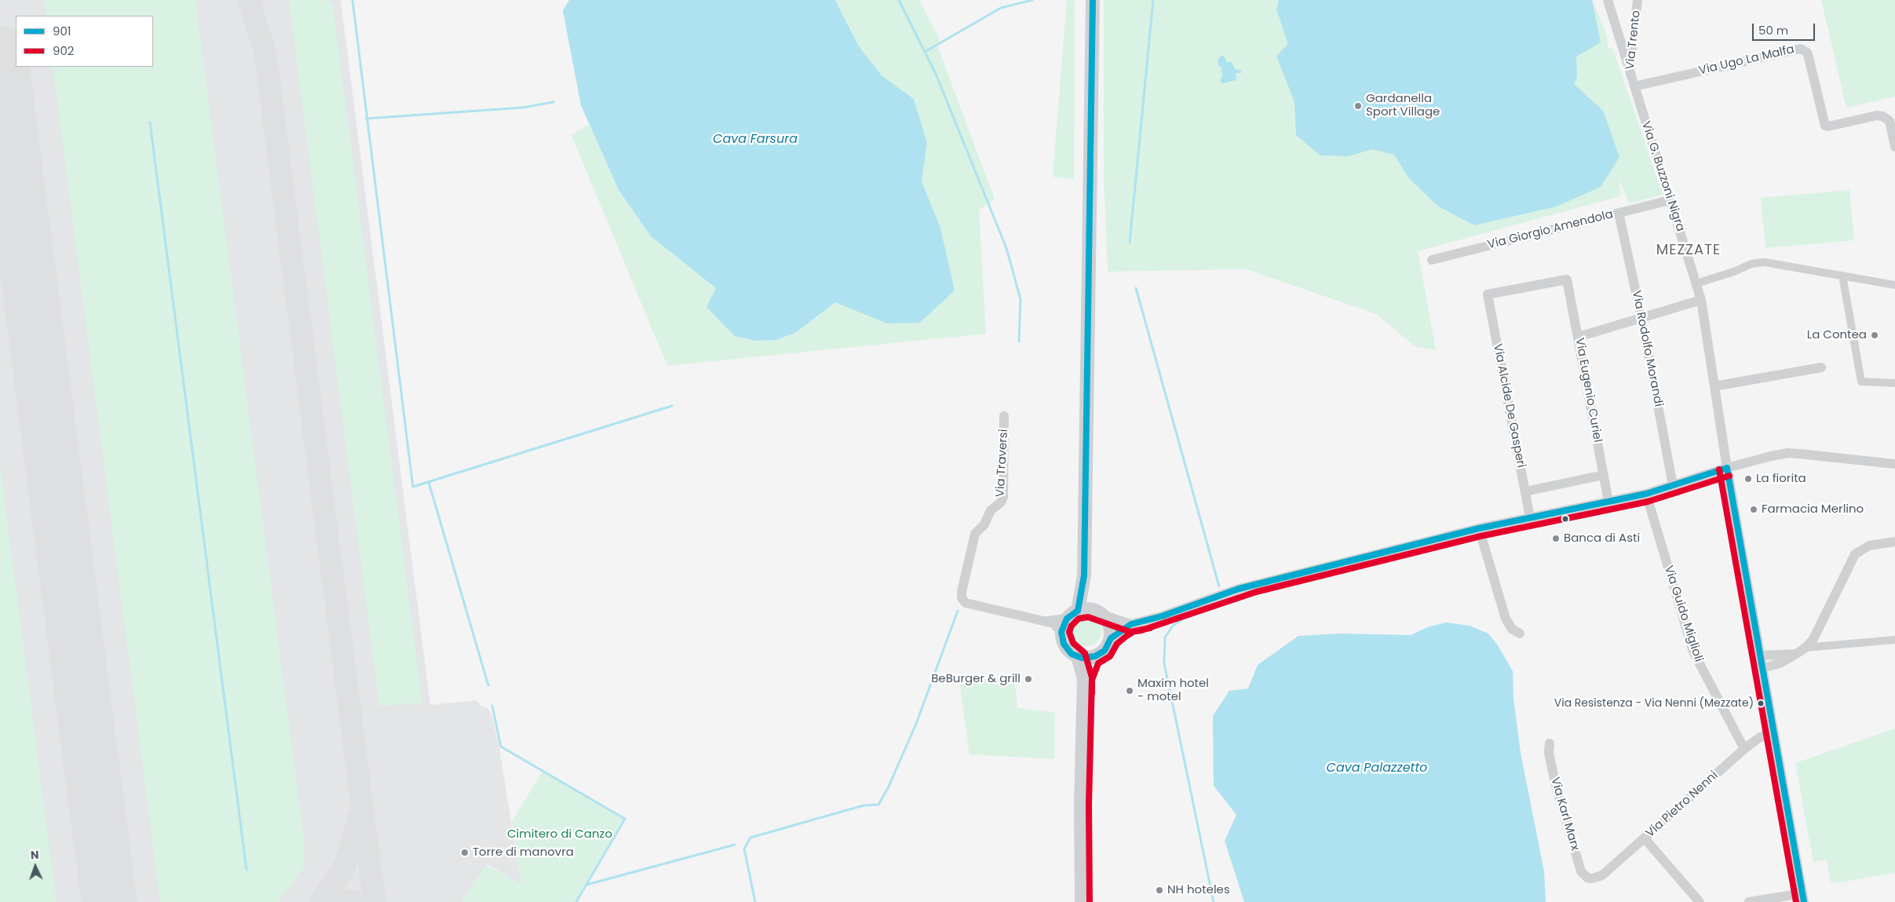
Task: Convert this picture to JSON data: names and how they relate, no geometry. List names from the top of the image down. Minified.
{"streets":{"street":["Via Trento","Via Ugo La Malfa","Via G. Buzzoni Nigra","Via Giorgio Amendola","Via Rodolfo Morandi","Via Eugenio Curiel","Via Alcide De Gasperi","Via Traversi","Via Guido Miglioli","Via Pietro Nenni","Via Karl Marx"]},"crossings":[["Via Trento","Via G. Buzzoni Nigra"],["Via Ugo La Malfa","Via G. Buzzoni Nigra"],["Via G. Buzzoni Nigra","Via Giorgio Amendola"],["Via G. Buzzoni Nigra","Via Pietro Nenni"],["Via Giorgio Amendola","Via Rodolfo Morandi"],["Via Eugenio Curiel","Via Alcide De Gasperi"],["Via Guido Miglioli","Via Pietro Nenni"],["Via Pietro Nenni","Via Karl Marx"]],"districts":["MEZZATE"],"water":["Cava Farsura","Cava Palazzetto"],"parks":["Cimitero di Canzo"],"places":["Gardanella Sport Village","La Contea","La fiorita","Farmacia Merlino","Banca di Asti","BeBurger & grill","Maxim hotel - motel","Via Resistenza - Via Nenni (Mezzate)","Torre di manovra","NH hoteles"],"lines":["transit line 901","transit line 902"],"legend":["901","902"],"scale_bar":"50 m","north":"top"}
